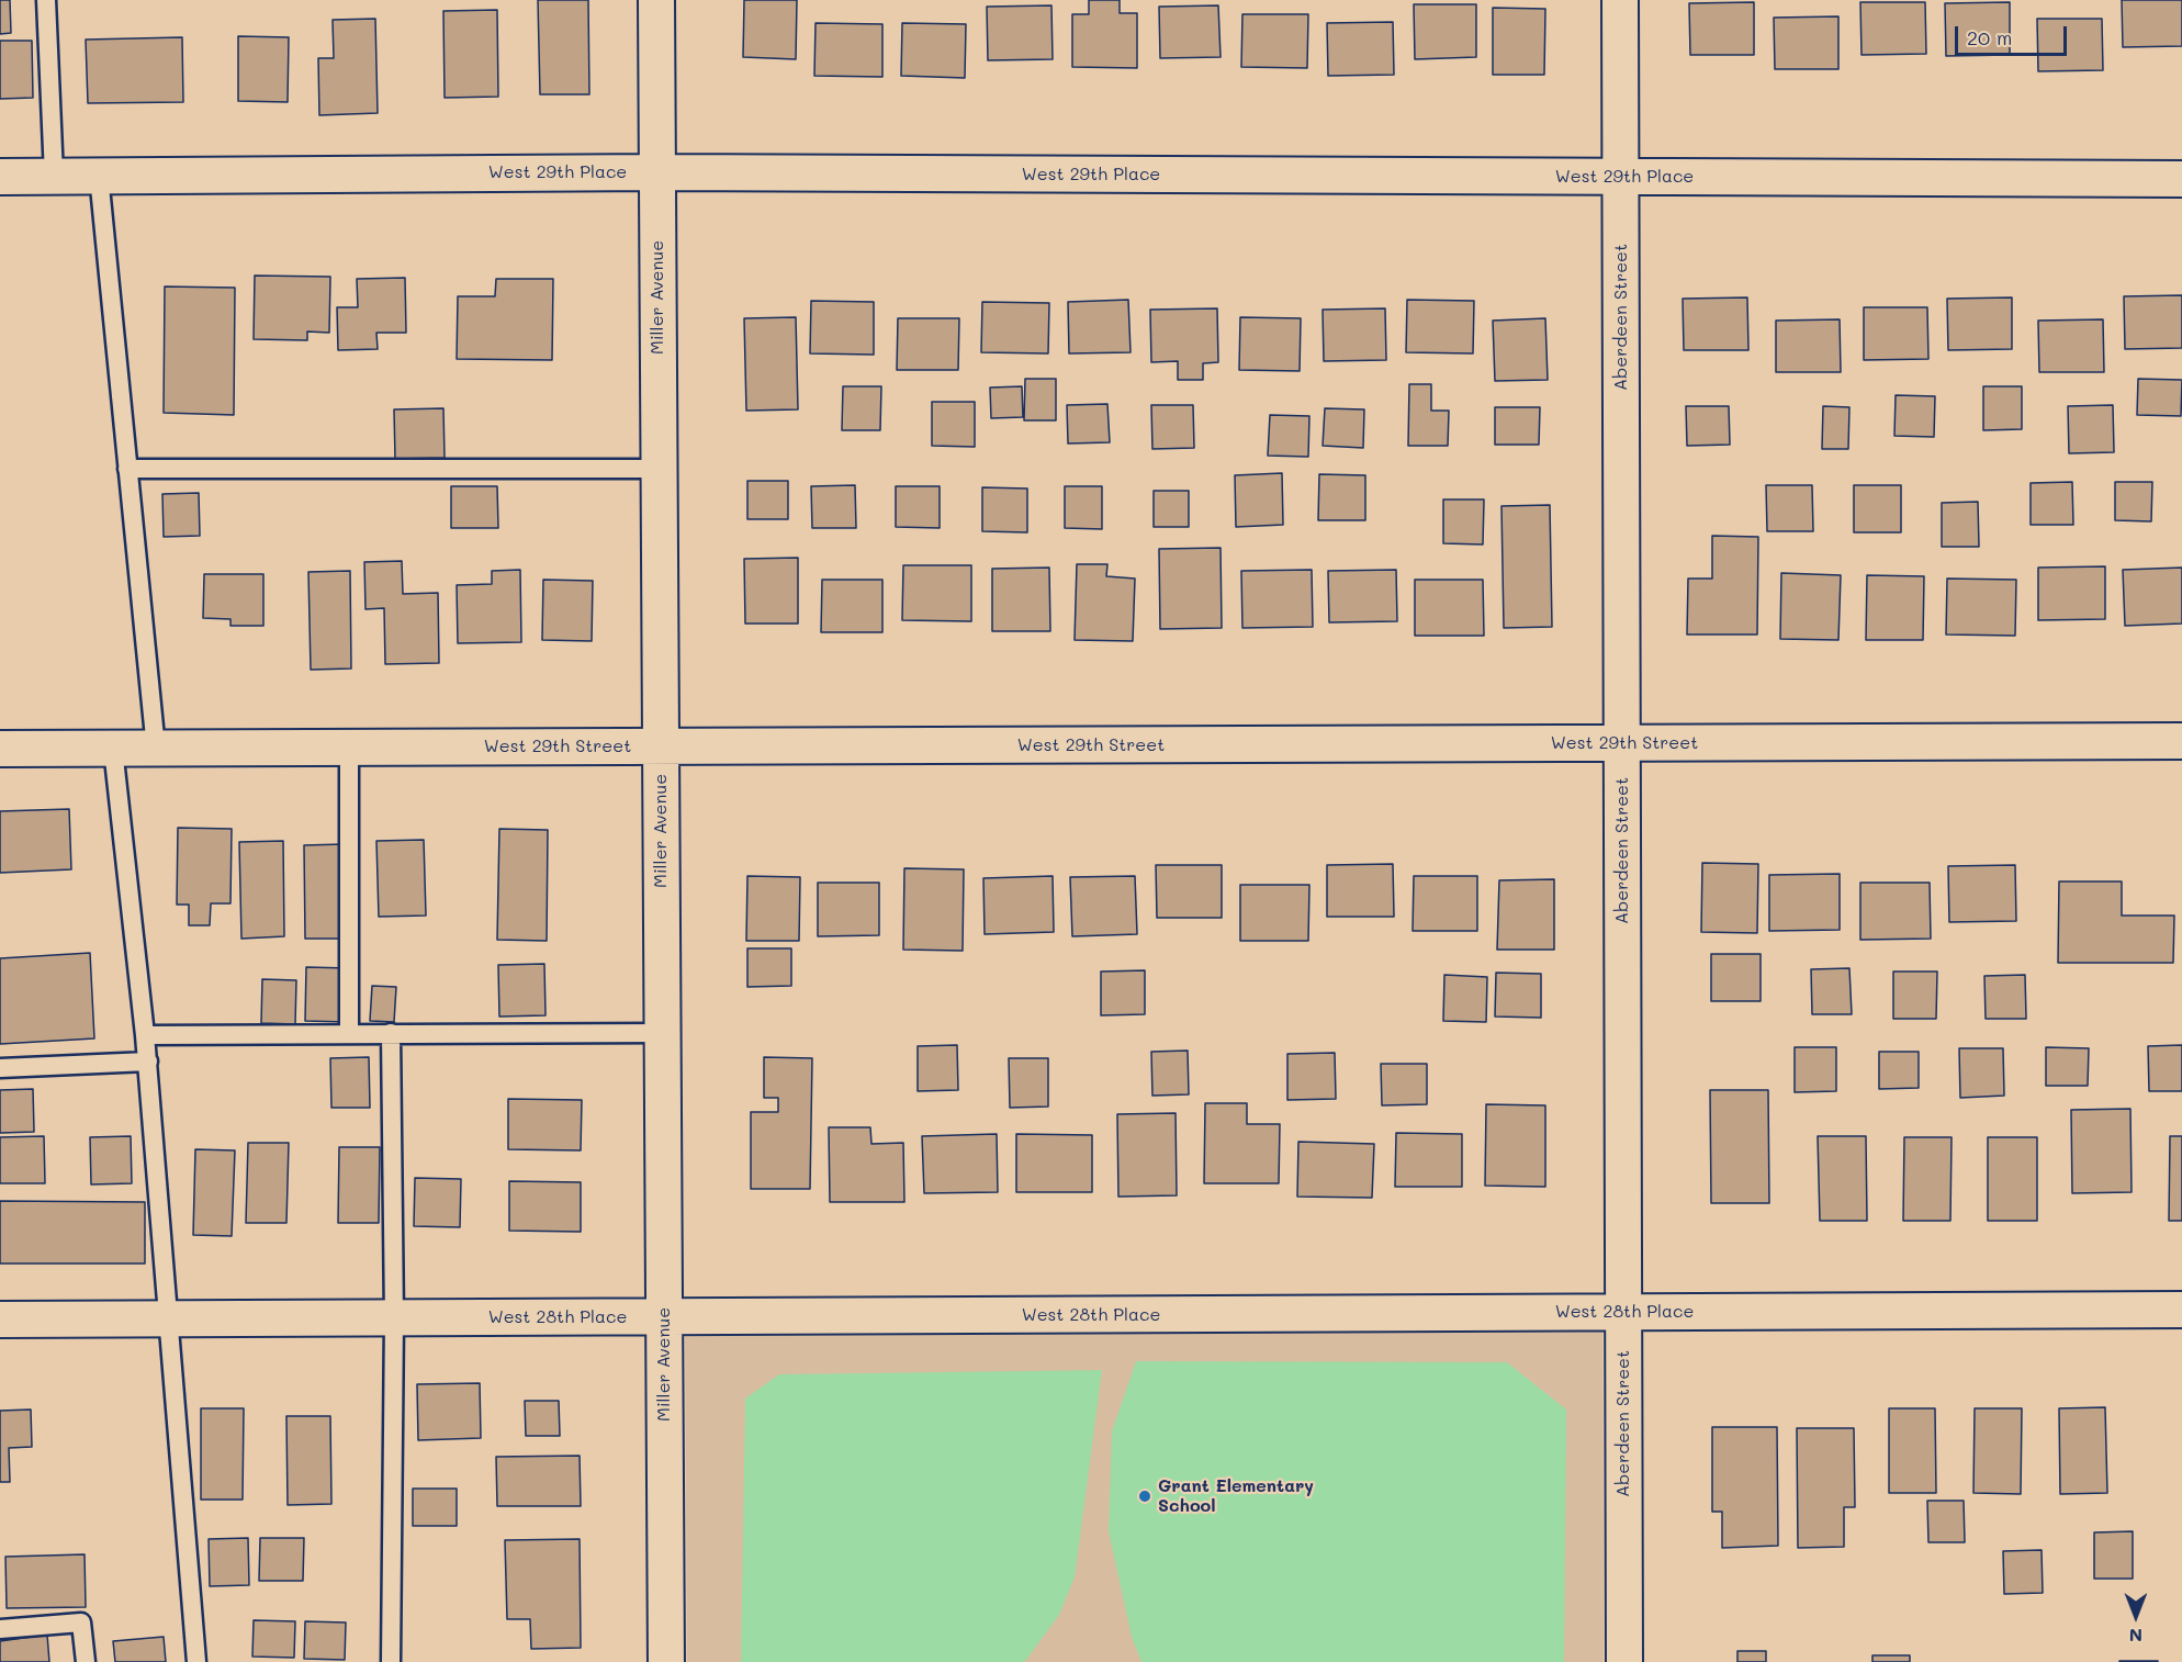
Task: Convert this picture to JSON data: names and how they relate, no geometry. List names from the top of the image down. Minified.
{"streets":{"street":["West 29th Place","Miller Avenue","Aberdeen Street","West 29th Street","West 28th Place"]},"crossings":[["West 29th Place","Miller Avenue"],["West 29th Place","Aberdeen Street"],["Miller Avenue","West 29th Street"],["Miller Avenue","West 28th Place"],["Aberdeen Street","West 29th Street"],["Aberdeen Street","West 28th Place"]],"places":["Grant Elementary School"],"scale_bar":"20 m","north":"bottom"}
